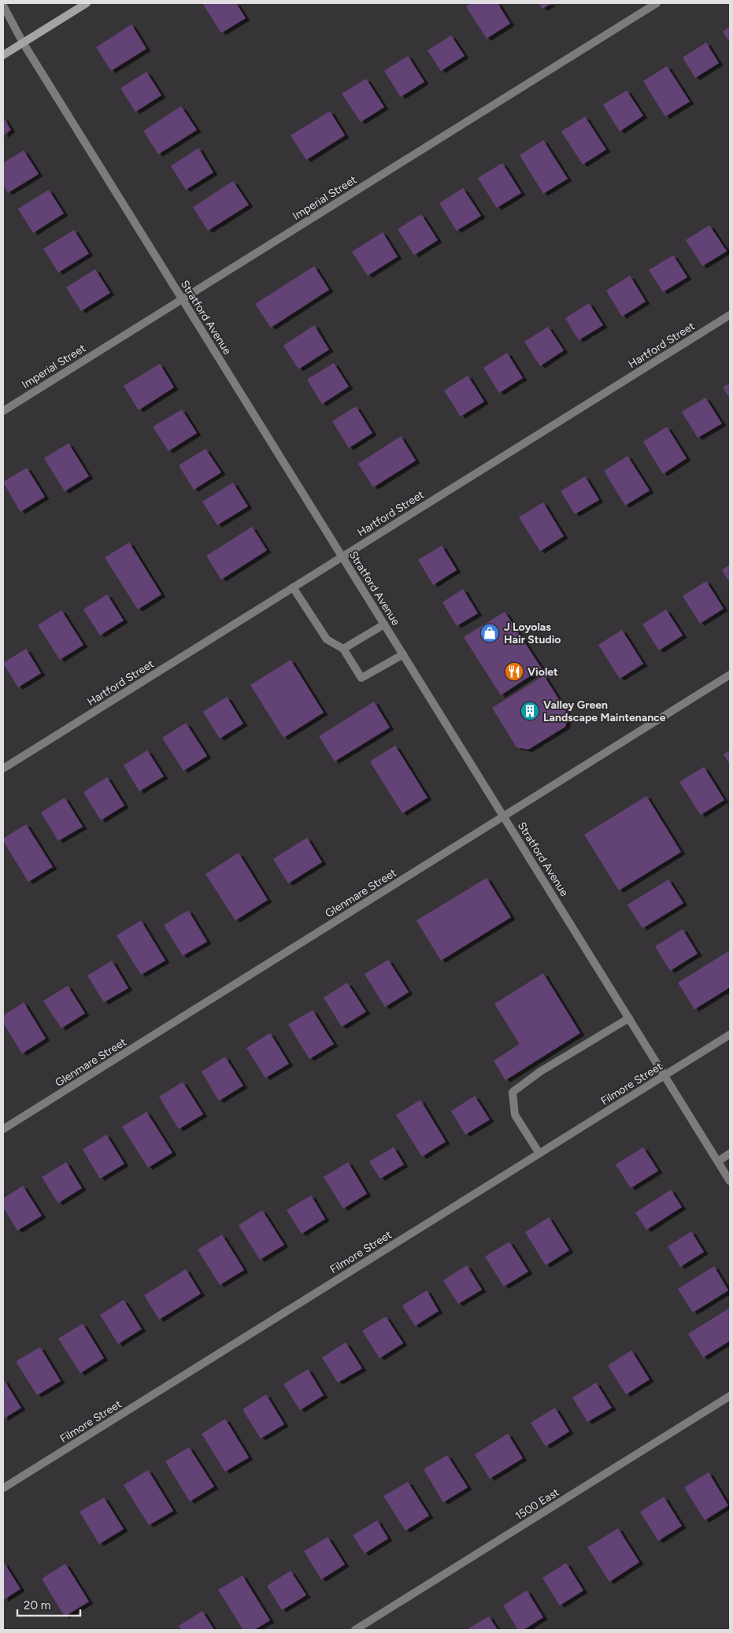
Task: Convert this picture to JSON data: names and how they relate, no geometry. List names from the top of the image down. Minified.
{"streets":{"street":["Imperial Street","Stratford Avenue","Hartford Street","Glenmare Street","Filmore Street","1500 East"]},"crossings":[["Imperial Street","Stratford Avenue"],["Stratford Avenue","Hartford Street"],["Stratford Avenue","Glenmare Street"],["Stratford Avenue","Filmore Street"]],"places":{"shop":["J Loyolas Hair Studio"],"restaurant":["Violet"],"building":["Valley Green Landscape Maintenance"]},"scale_bar":"20 m"}
